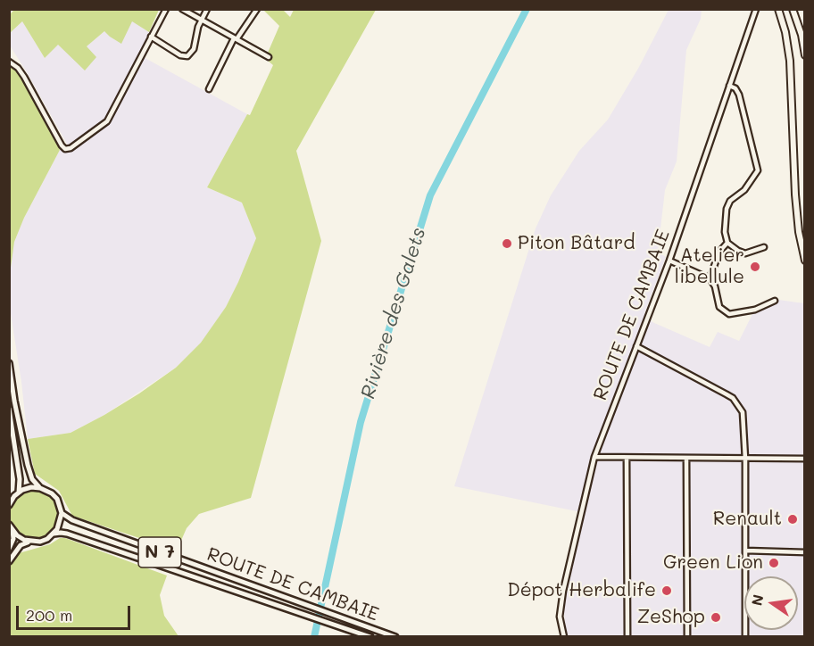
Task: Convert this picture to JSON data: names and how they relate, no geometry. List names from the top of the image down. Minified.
{"streets":{"main road":["ROUTE DE CAMBAIE","N 7"]},"water":["Rivière des Galets"],"places":["Piton Bâtard","Atelier libellule","Renault","Green Lion","Dépot Herbalife","ZeShop"],"scale_bar":"200 m","north":"left"}
